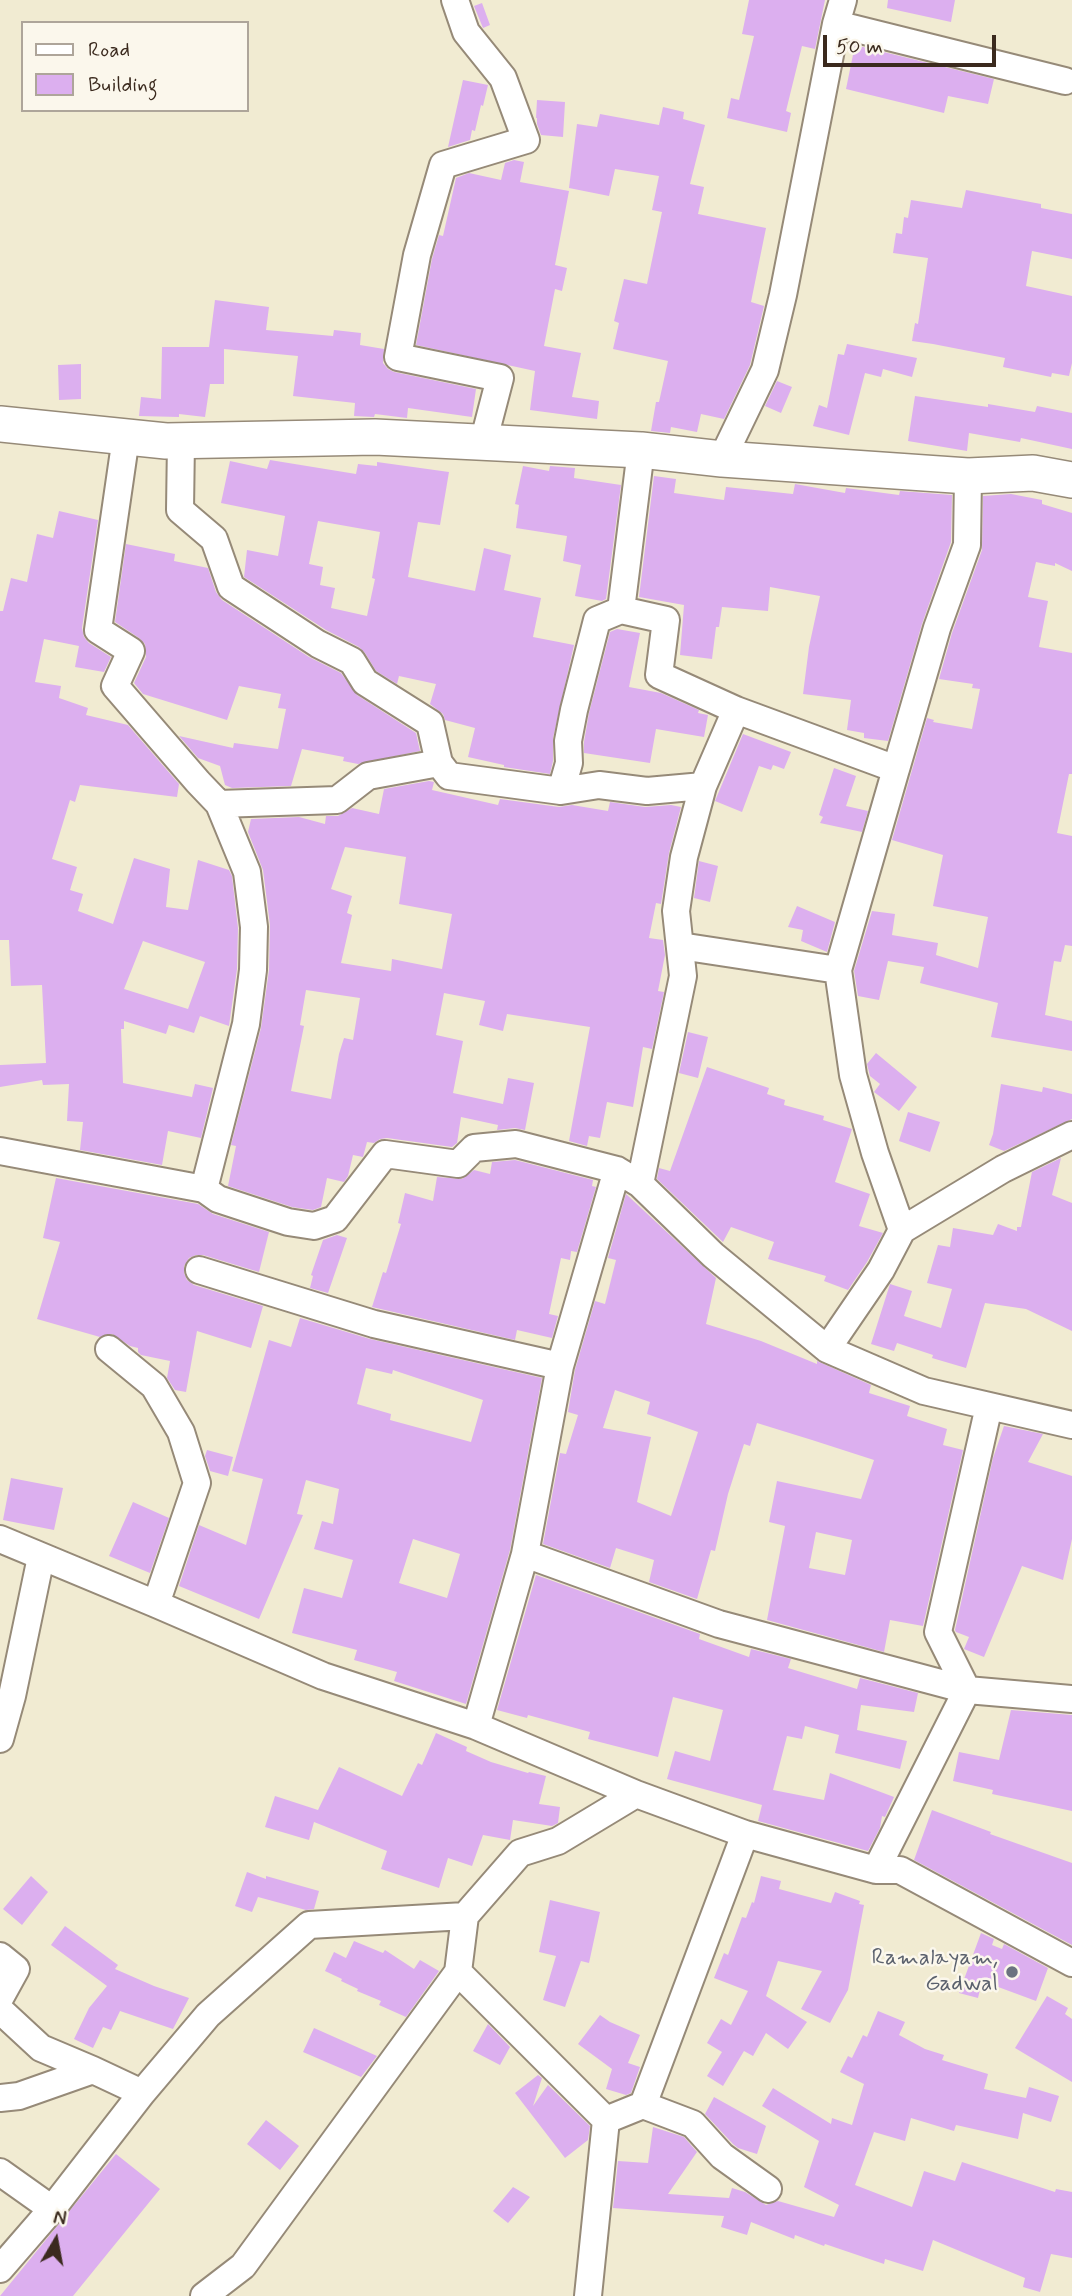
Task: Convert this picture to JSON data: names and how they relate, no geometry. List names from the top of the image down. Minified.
{"places":["Ramalayam, Gadwal"],"legend":["Road","Building"],"scale_bar":"50 m","north":"top"}
